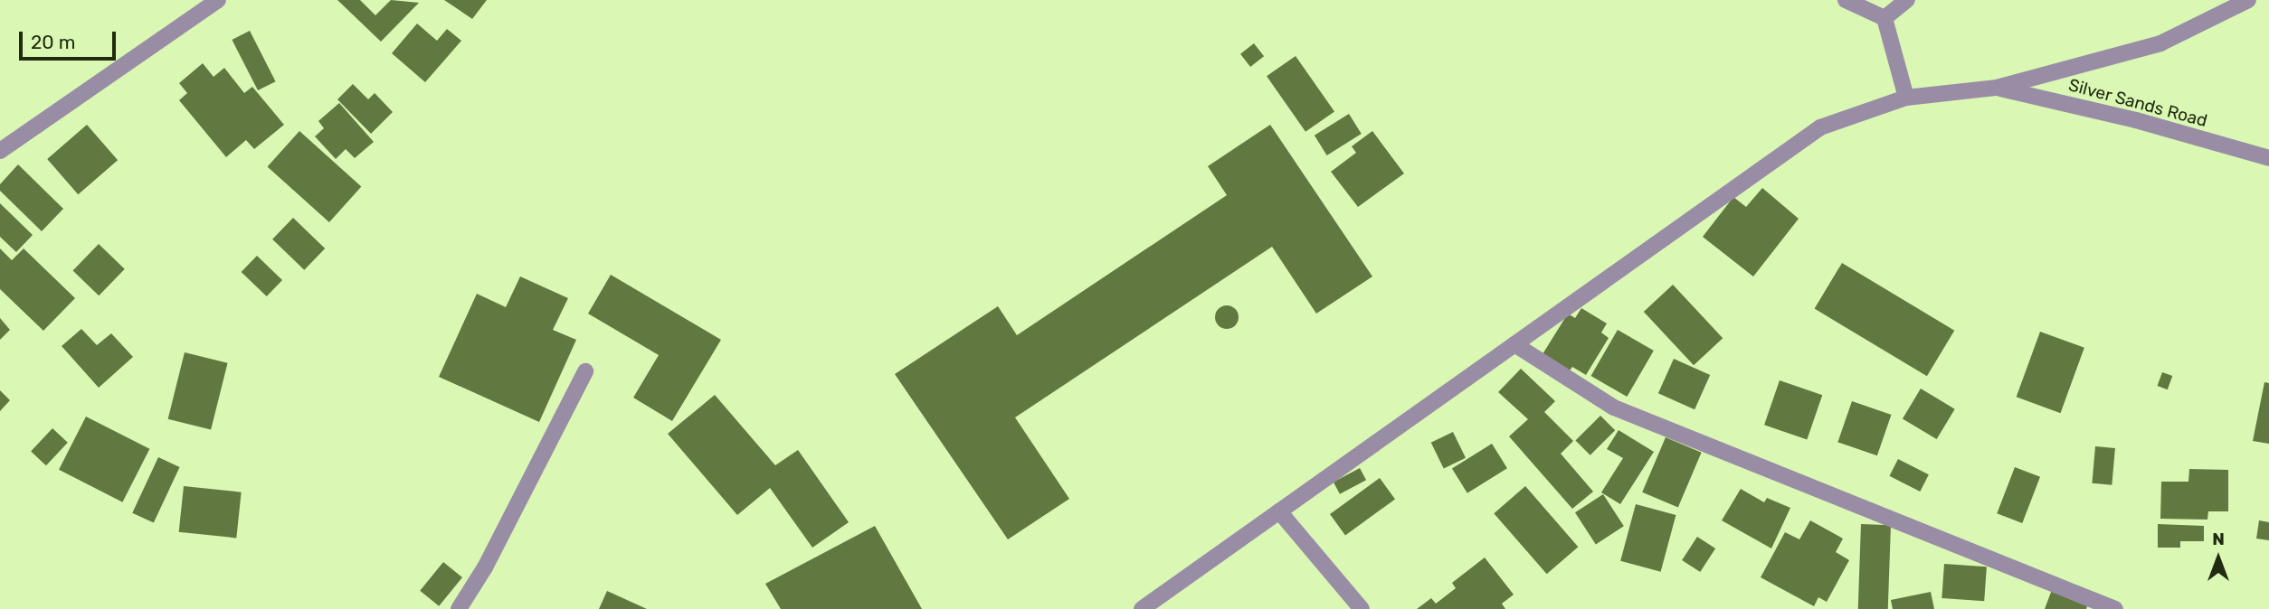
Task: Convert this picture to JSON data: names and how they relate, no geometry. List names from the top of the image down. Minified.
{"streets":{"street":["Silver Sands Road"]},"scale_bar":"20 m","north":"top"}
